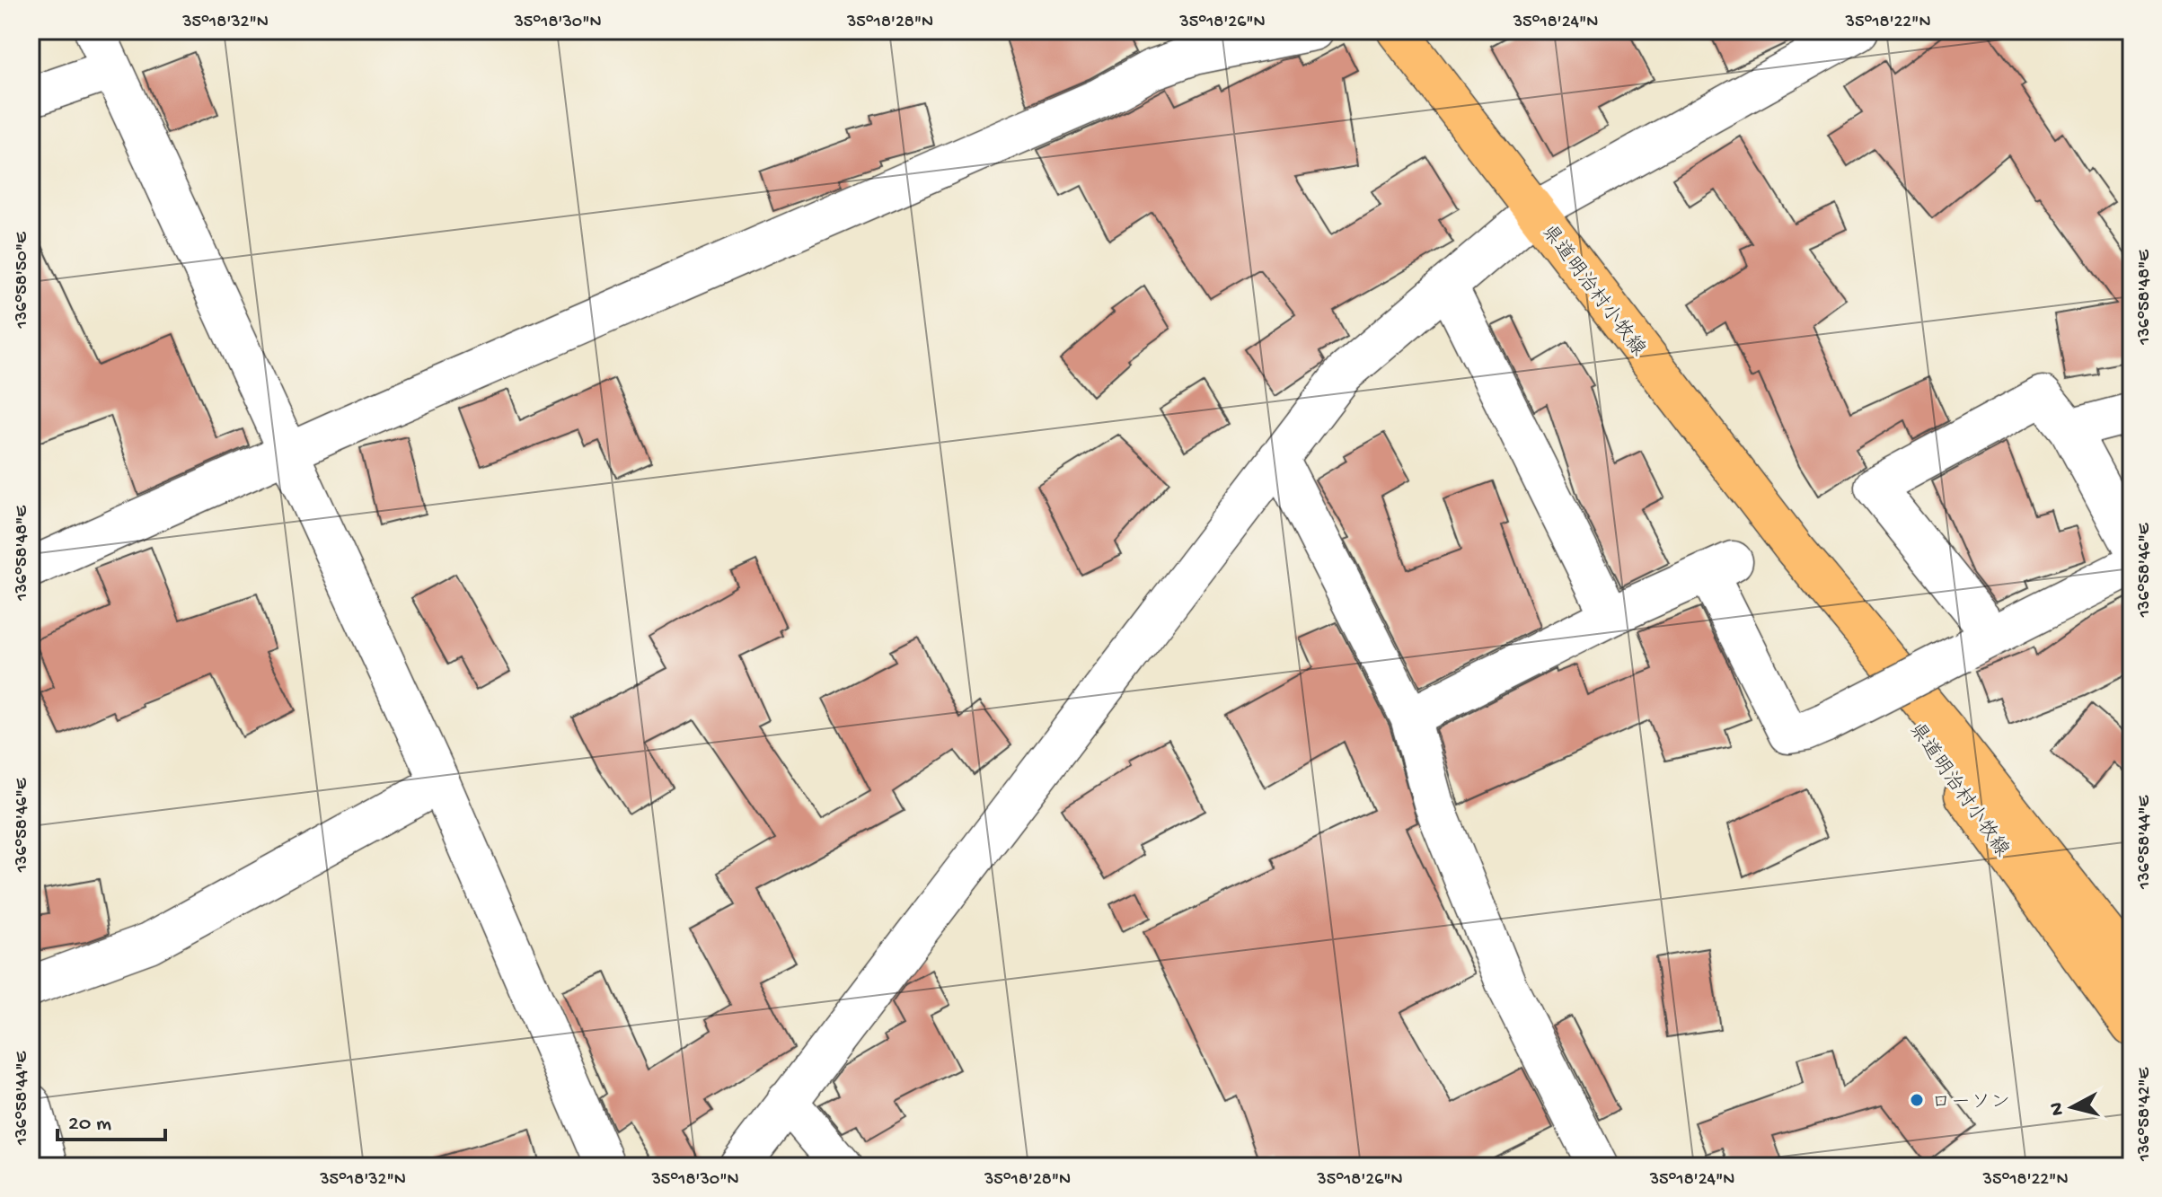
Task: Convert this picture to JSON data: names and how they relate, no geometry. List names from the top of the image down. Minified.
{"streets":{"main road":["県道明治村小牧線"]},"places":["ローソン"],"scale_bar":"20 m","north":"left","coordinates":["35°18'32\"N","35°18'30\"N","35°18'28\"N","35°18'26\"N","35°18'24\"N","35°18'22\"N","136°58'50\"E","136°58'48\"E","136°58'46\"E","136°58'44\"E","136°58'42\"E"]}
